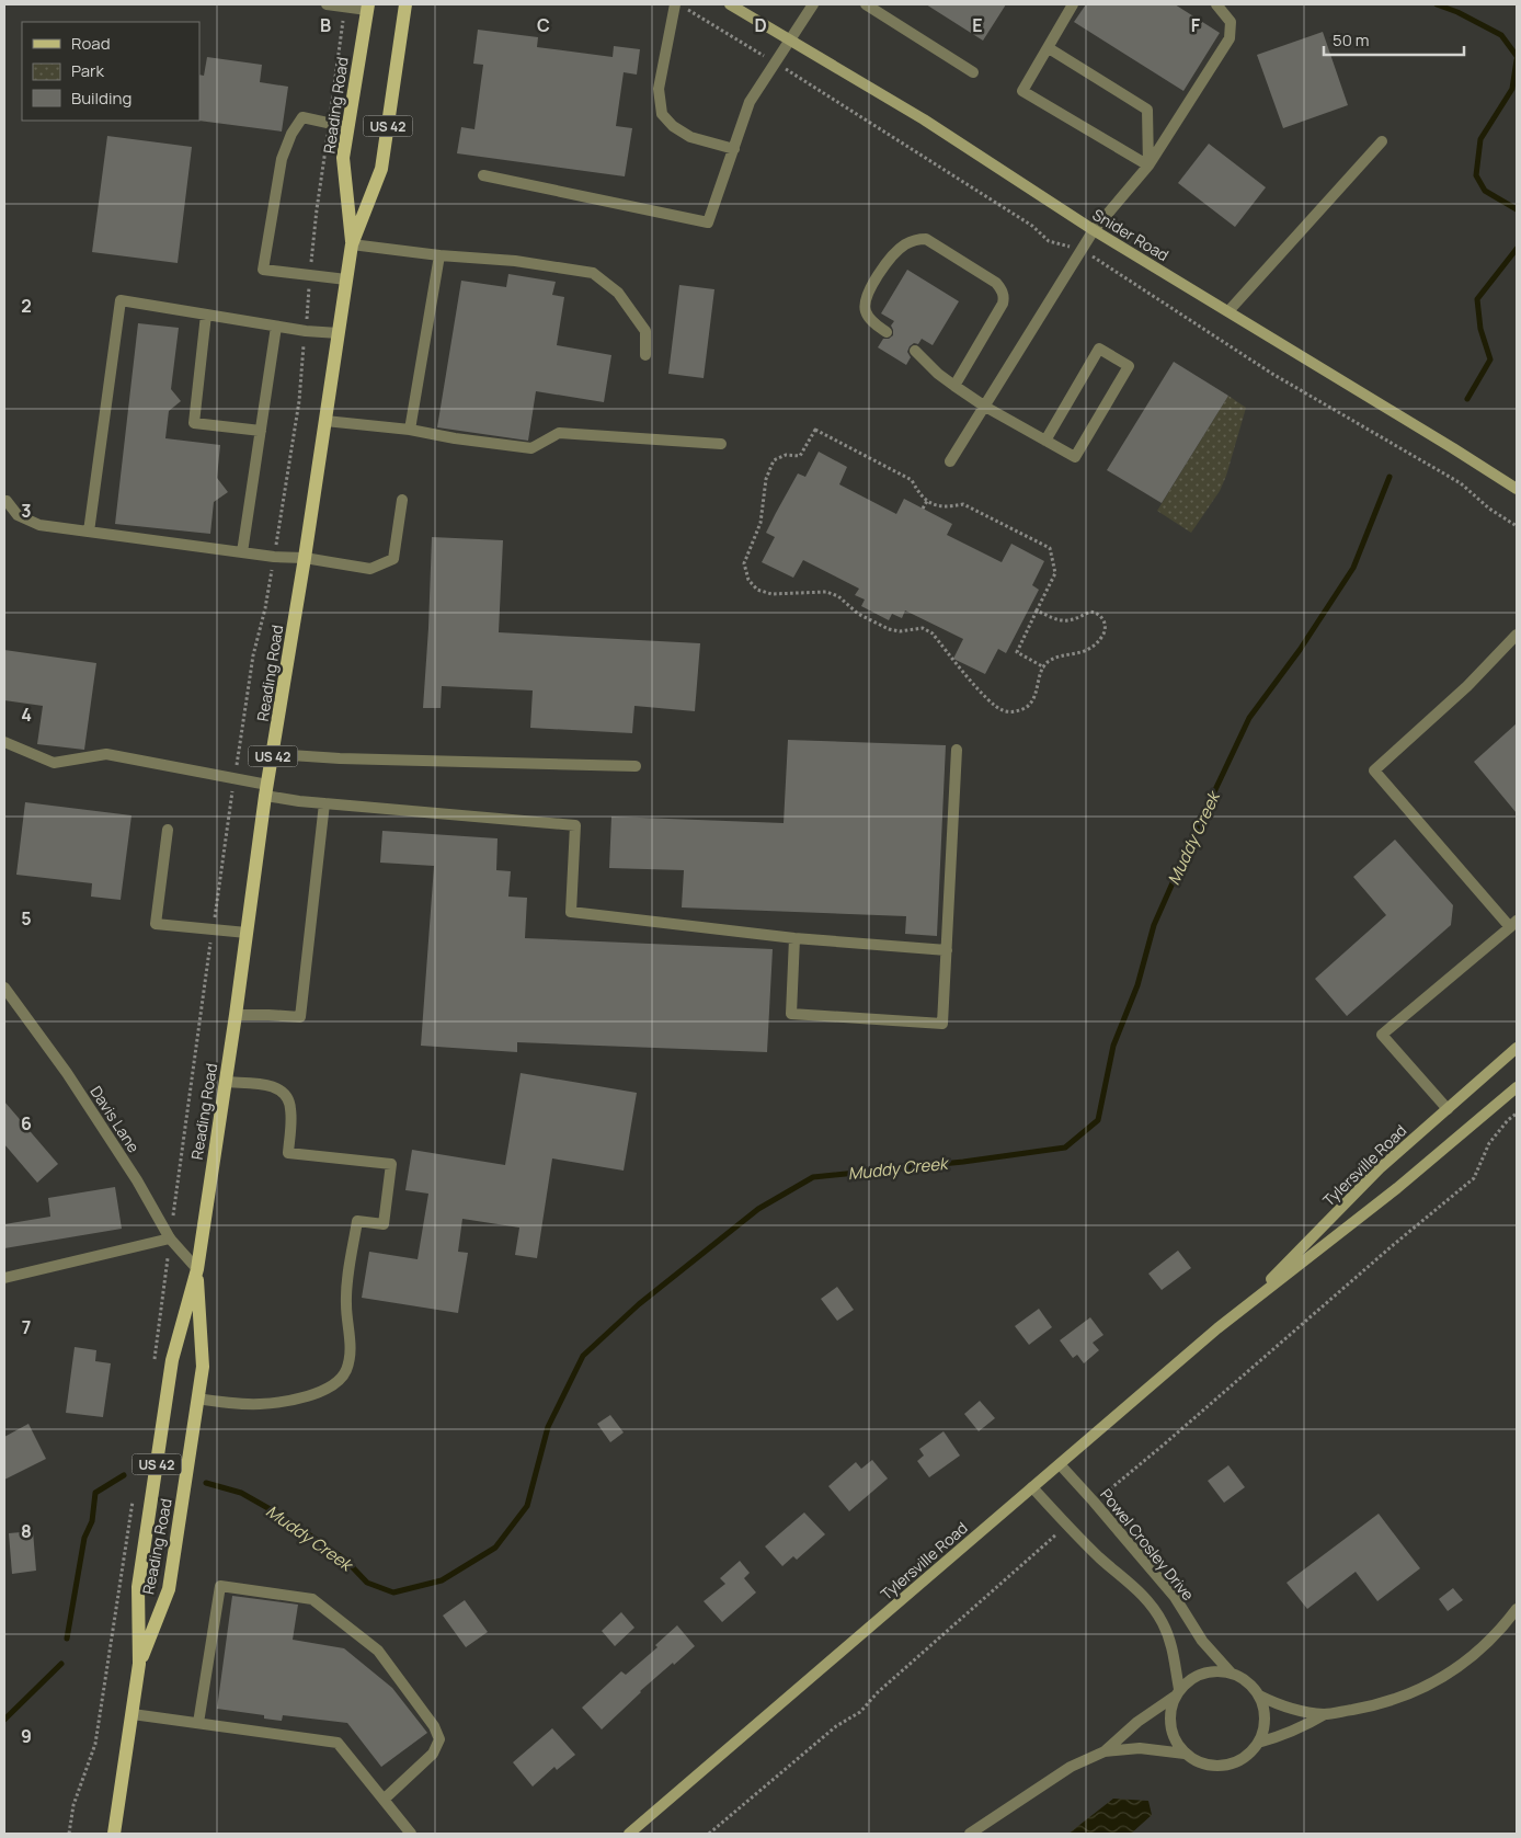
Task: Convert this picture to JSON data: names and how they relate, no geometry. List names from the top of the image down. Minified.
{"streets":{"main road":["Reading Road","US 42","Snider Road","Tylersville Road"],"street":["Davis Lane","Powel Crosley Drive"]},"crossings":[["Reading Road","Davis Lane"],["Tylersville Road","Powel Crosley Drive"]],"water":["Muddy Creek"],"legend":["Road","Park","Building"],"scale_bar":"50 m","grid":{"columns":["B","C","D","E","F"],"rows":["2","3","4","5","6","7","8","9"]}}
